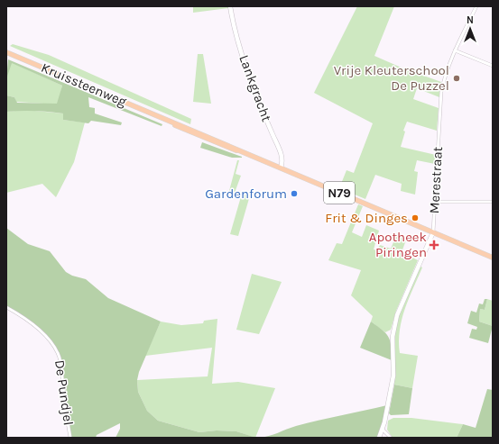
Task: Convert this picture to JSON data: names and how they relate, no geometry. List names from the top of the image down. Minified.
{"streets":{"main road":["Kruissteenweg","N79"],"street":["Lankgracht","Merestraat","De Pundjel"]},"crossings":[["Kruissteenweg","Lankgracht"],["Kruissteenweg","Merestraat"]],"places":{"other":["Vrije Kleuterschool De Puzzel","Gardenforum","Frit & Dinges"],"health":["Apotheek Piringen"]},"north":"top"}
